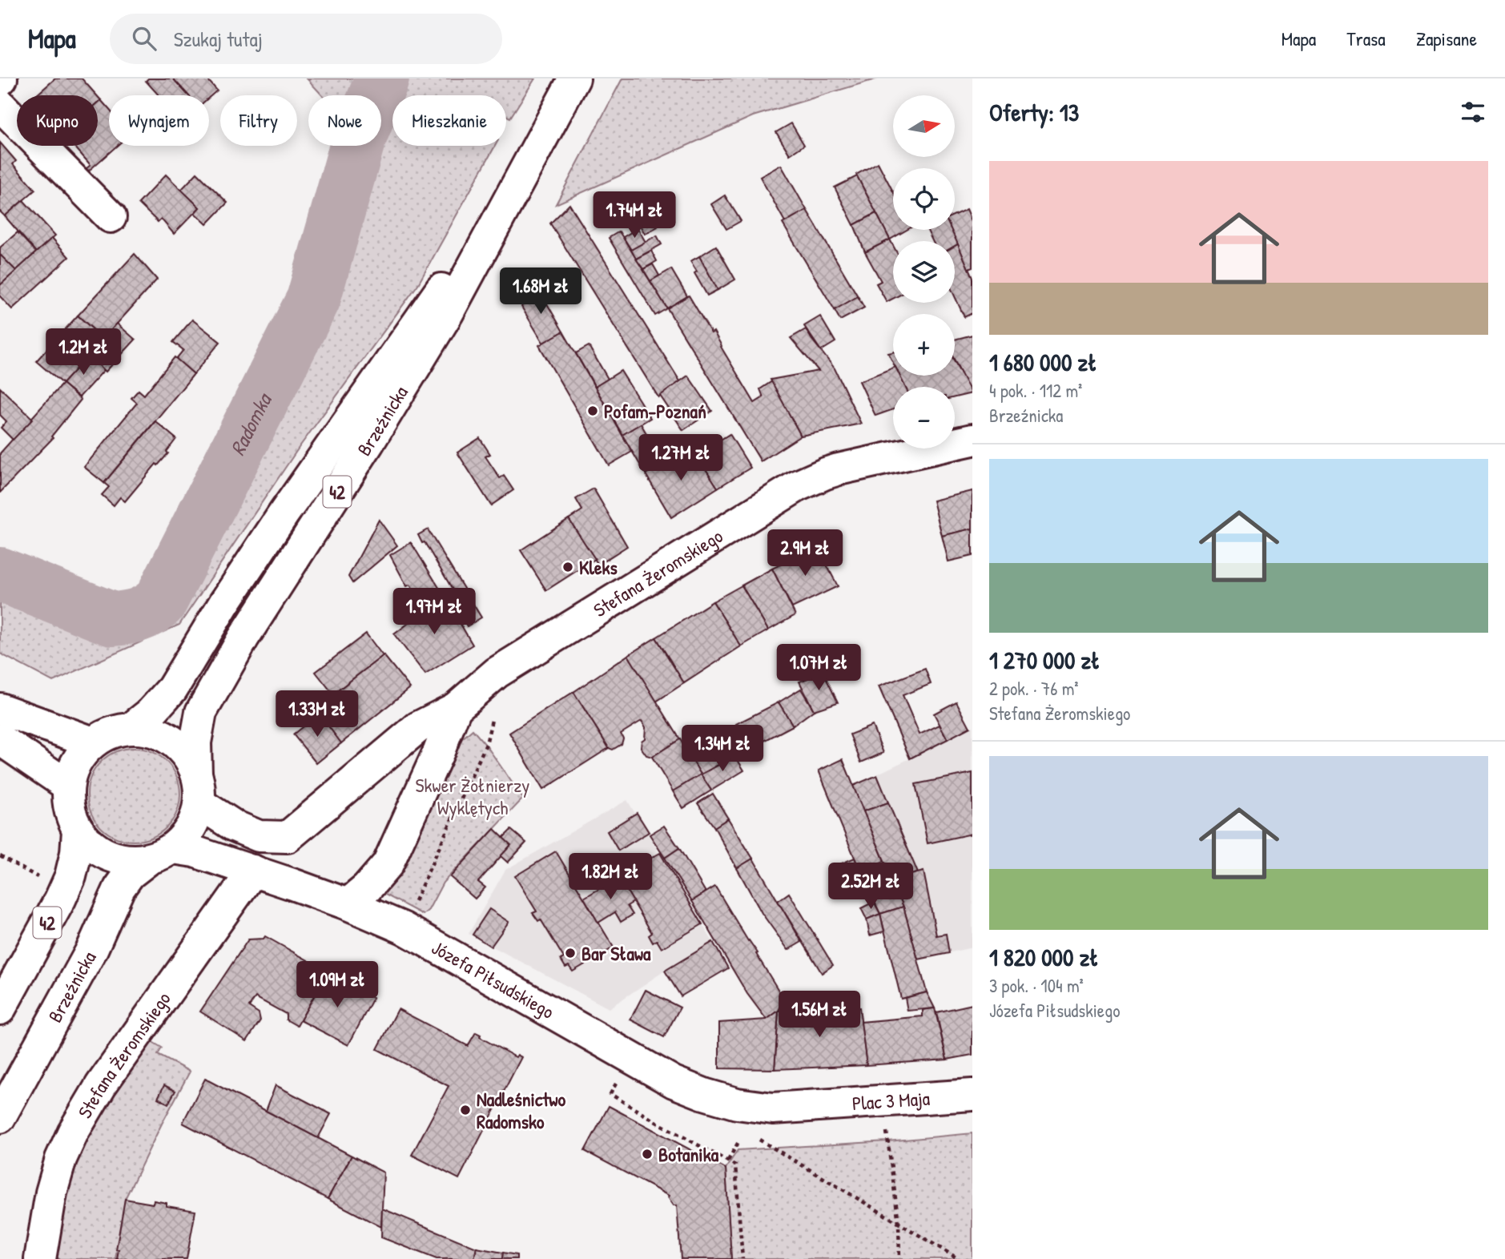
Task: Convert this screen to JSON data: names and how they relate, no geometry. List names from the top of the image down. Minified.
{"streets":{"street":["Brzeźnicka","42","Stefana Żeromskiego","Józefa Piłsudskiego","Plac 3 Maja"]},"crossings":[["Brzeźnicka","42"],["Brzeźnicka","Józefa Piłsudskiego"],["42","Józefa Piłsudskiego"],["Stefana Żeromskiego","Józefa Piłsudskiego"],["Józefa Piłsudskiego","Plac 3 Maja"]],"water":["Radomka"],"parks":["Skwer Żołnierzy Wyklętych"],"places":["Pofam-Poznań","Kleks","Bar Sława","Nadleśnictwo Radomsko","Botanika"],"north":"right","page":{"header":"Mapa","search":"Szukaj tutaj","nav":["Mapa","Trasa","Zapisane"],"heading":"Oferty: 13","map_buttons":["+","−"],"chip":["Kupno","Wynajem","Filtry","Nowe","Mieszkanie"],"list":[{"name":"1 680 000 zł","note":"4 pok. · 112 m² · Brzeźnicka"},{"name":"1 270 000 zł","note":"2 pok. · 76 m² · Stefana Żeromskiego"},{"name":"1 820 000 zł","note":"3 pok. · 104 m² · Józefa Piłsudskiego"}],"price":["1.74M zł","1.68M zł","1.2M zł","1.27M zł","2.9M zł","1.97M zł","1.07M zł","1.33M zł","1.34M zł","1.82M zł","2.52M zł","1.09M zł","1.56M zł"]}}
